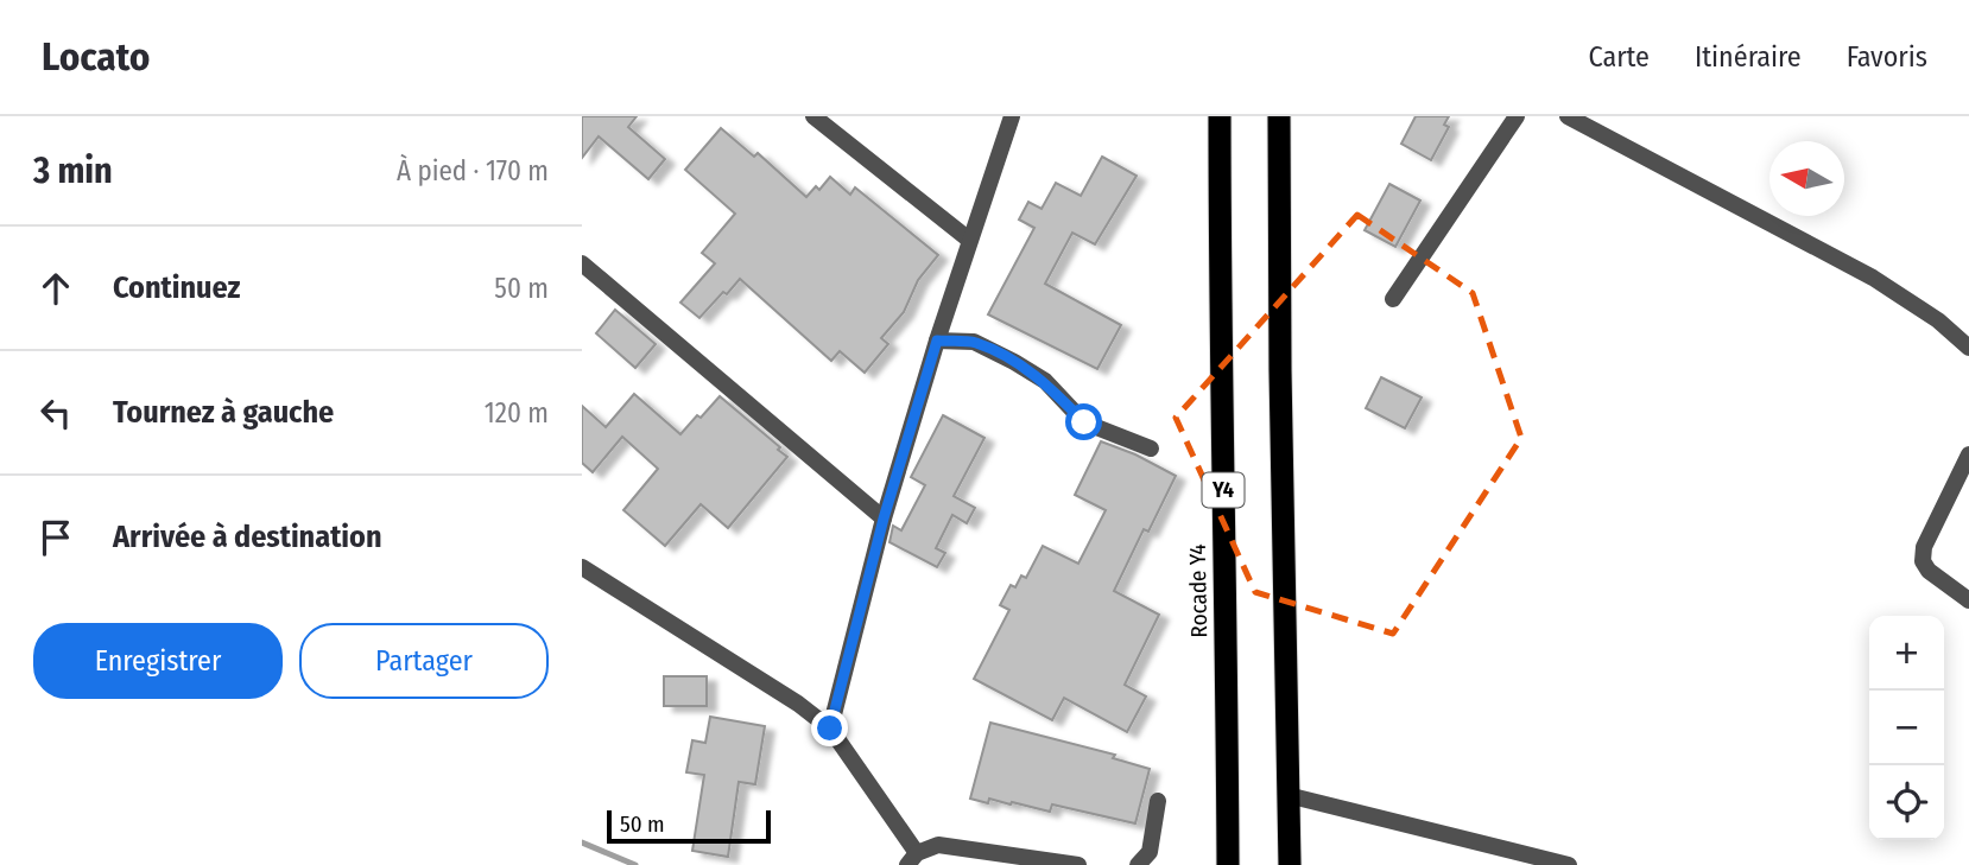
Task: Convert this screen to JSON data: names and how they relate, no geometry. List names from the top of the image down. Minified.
{"streets":{"highway":["Y4","Rocade Y4"]},"scale_bar":"50 m","north":"left","page":{"header":"Locato","nav":["Carte","Itinéraire","Favoris"],"heading":["3 min","À pied · 170 m"],"list":[["Continuez","50 m"],["Tournez à gauche","120 m"],"Arrivée à destination"],"buttons":["Enregistrer","Partager"],"map_buttons":["+","−"],"scale":"50 m"}}
